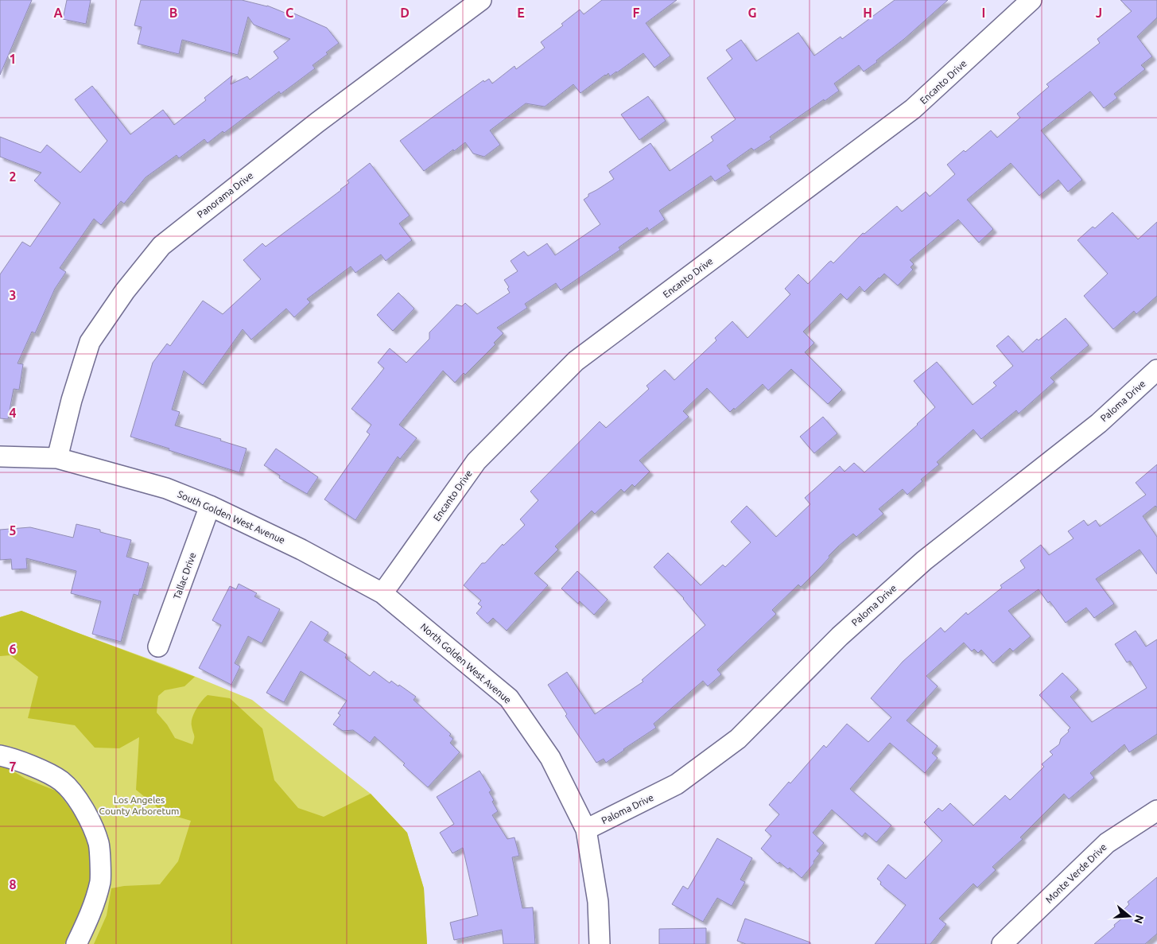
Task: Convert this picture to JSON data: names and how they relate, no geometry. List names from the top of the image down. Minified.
{"streets":{"street":["Encanto Drive","Panorama Drive","Paloma Drive","South Golden West Avenue","Tallac Drive","North Golden West Avenue","Monte Verde Drive"]},"crossings":[["Encanto Drive","South Golden West Avenue"],["Encanto Drive","North Golden West Avenue"],["Panorama Drive","South Golden West Avenue"],["Paloma Drive","North Golden West Avenue"],["South Golden West Avenue","Tallac Drive"],["South Golden West Avenue","North Golden West Avenue"]],"parks":["Los Angeles County Arboretum"],"north":"right","grid":{"columns":["A","B","C","D","E","F","G","H","I","J"],"rows":["1","2","3","4","5","6","7","8"]}}
